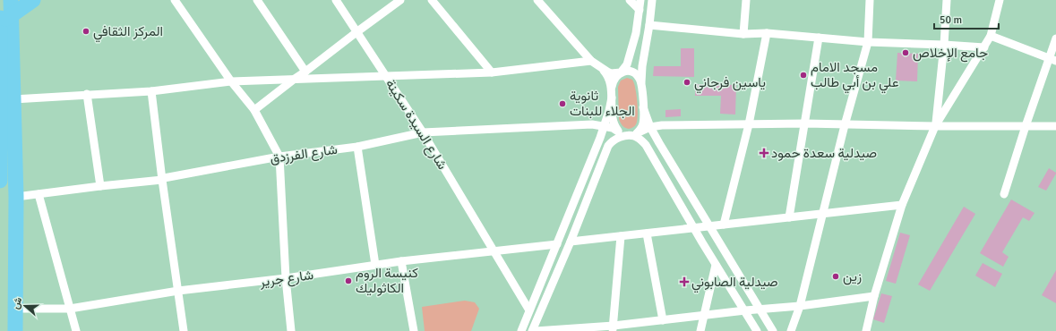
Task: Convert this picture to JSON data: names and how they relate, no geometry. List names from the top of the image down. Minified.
{"streets":{"street":["شارع السيدة سكينة","شارع الفرزدق","شارع جرير"]},"crossings":[["شارع السيدة سكينة","شارع الفرزدق"],["شارع السيدة سكينة","شارع جرير"]],"places":{"other":["المركز الثقافي","جامع الإخلاص","مسجد الامام علي بن أبي طالب","ياسين فرجاني","ثانوية الجلاء للبنات","زين","كنيسة الروم الكاثوليك"],"health":["صيدلية سعدة حمود","صيدلية الصابوني"]},"scale_bar":"50 m","north":"left"}
